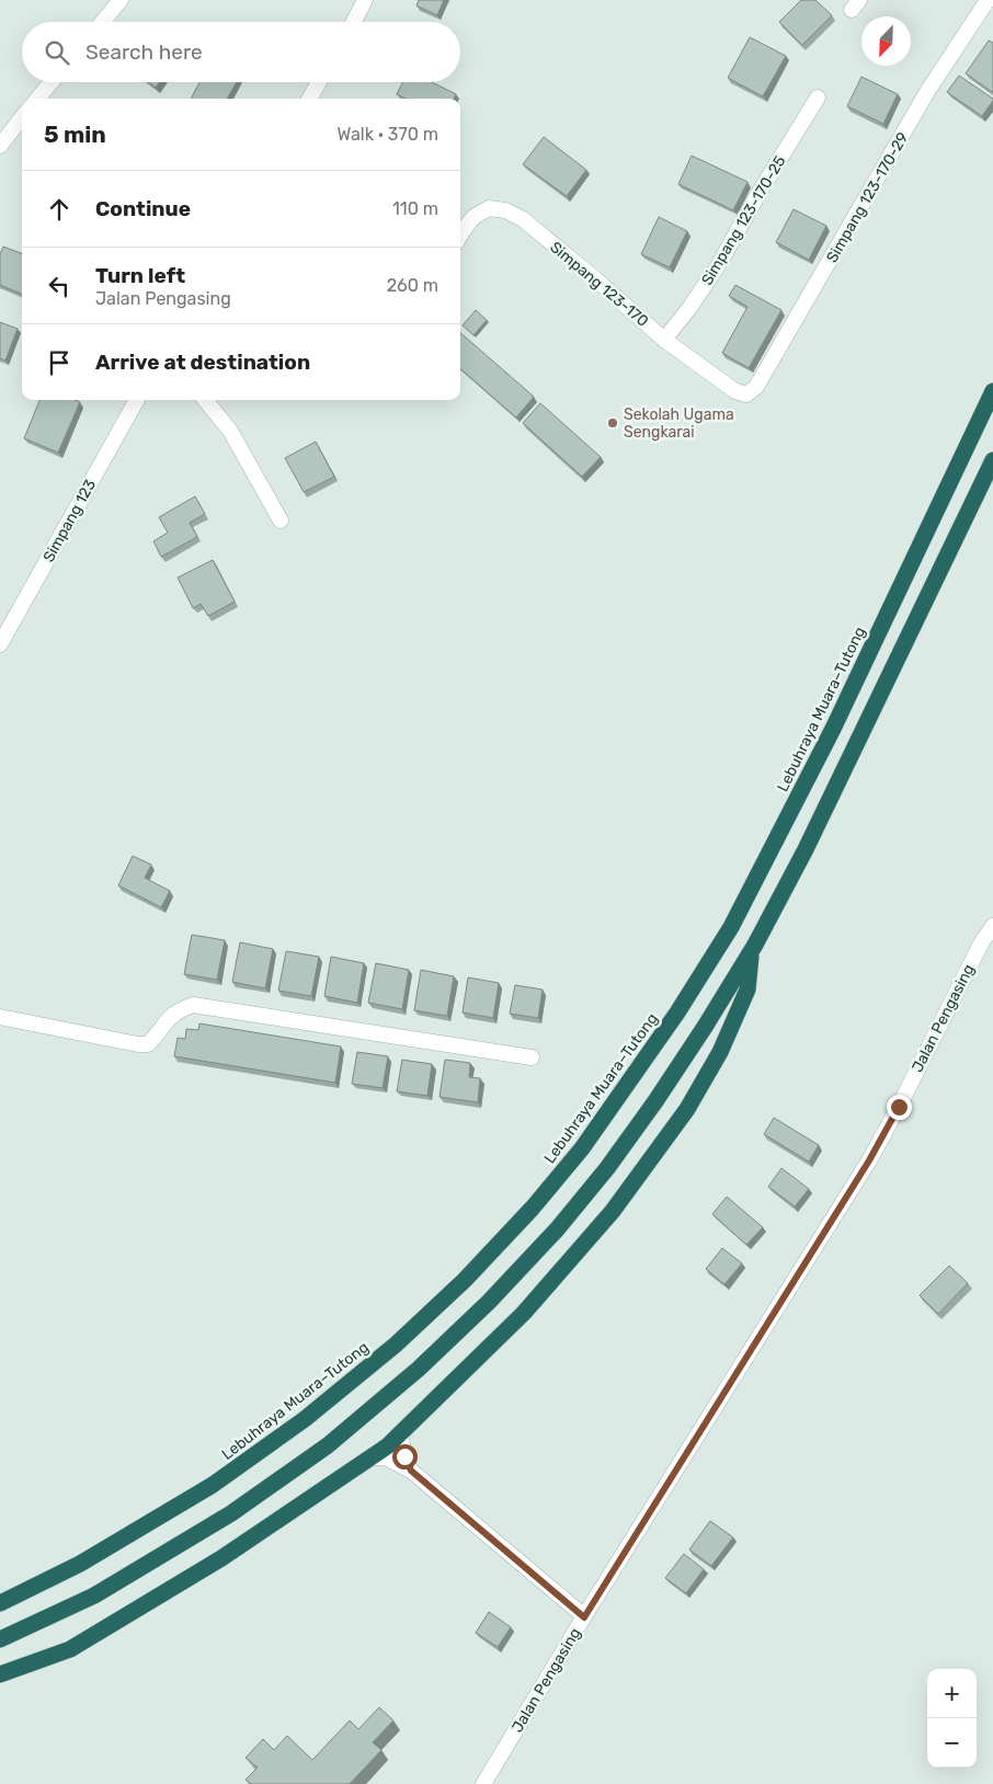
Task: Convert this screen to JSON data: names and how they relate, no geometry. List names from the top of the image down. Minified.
{"streets":{"highway":["Lebuhraya Muara–Tutong"],"street":["Simpang 123-170-29","Simpang 123-170-25","Simpang 123-170","Simpang 123","Jalan Pengasing"]},"crossings":[["Simpang 123-170-29","Simpang 123-170"],["Simpang 123-170-25","Simpang 123-170"]],"places":["Sekolah Ugama Sengkarai"],"north":"bottom left","page":{"search":"Search here","heading":["5 min","Walk · 370 m"],"list":[["Continue","110 m"],["Turn left","Jalan Pengasing","260 m"],"Arrive at destination"],"map_buttons":["+","−"]}}
